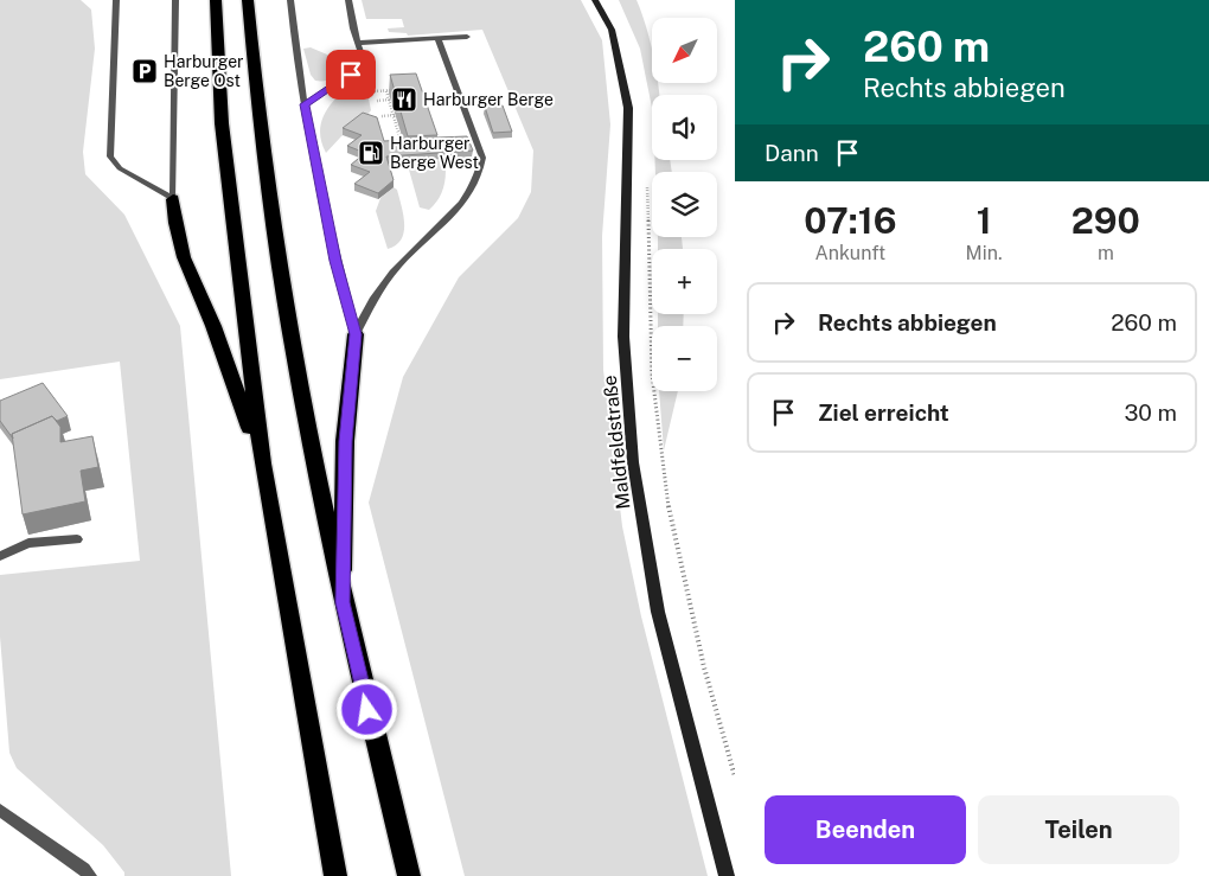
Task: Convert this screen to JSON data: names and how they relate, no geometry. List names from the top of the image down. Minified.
{"streets":{"main road":["Maldfeldstraße"]},"places":{"parking":["Harburger Berge Ost"],"restaurant":["Harburger Berge"],"fuel station":["Harburger Berge West"]},"north":"bottom left","page":{"turn":["260 m","Rechts abbiegen"],"map_buttons":["+","−"],"then":"Dann","eta":["07:16","Ankunft","1","Min.","290","m"],"list":[{"name":"Rechts abbiegen","value":"260 m"},{"name":"Ziel erreicht","value":"30 m"}],"buttons":["Beenden","Teilen"]}}
